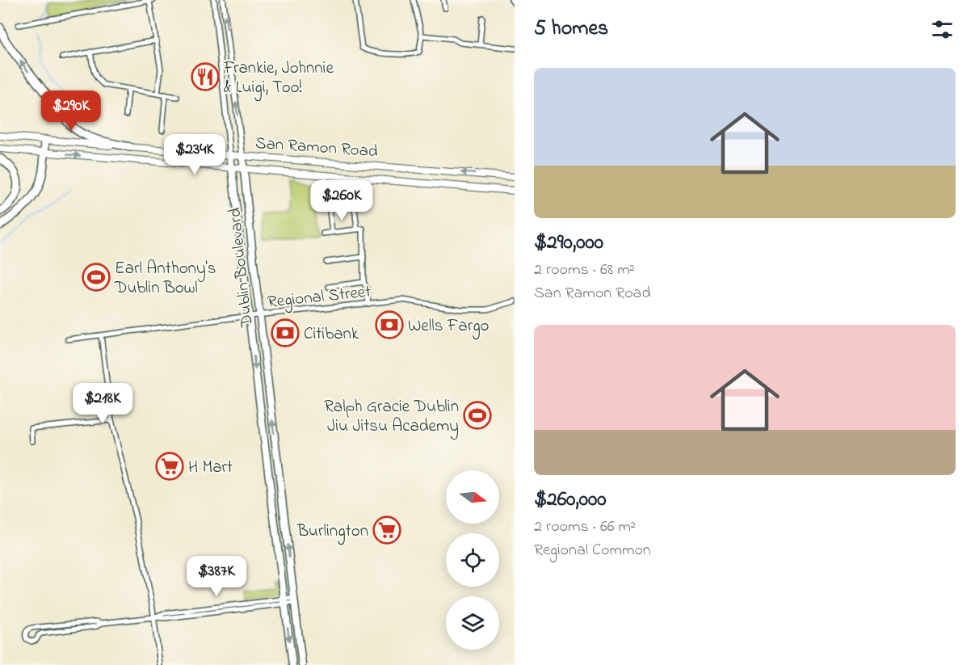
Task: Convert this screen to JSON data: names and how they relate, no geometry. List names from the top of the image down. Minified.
{"streets":{"main road":["San Ramon Road","Dublin Boulevard"],"street":["Regional Street"]},"crossings":[["San Ramon Road","Dublin Boulevard"],["Dublin Boulevard","Regional Street"]],"places":{"restaurant":["Frankie, Johnnie & Luigi, Too!"],"sports":["Earl Anthony's Dublin Bowl","Ralph Gracie Dublin Jiu Jitsu Academy"],"bank":["Wells Fargo","Citibank"],"supermarket":["H Mart","Burlington"]},"north":"right","page":{"heading":"5 homes","list":[{"name":"$290,000","note":"2 rooms · 68 m² · San Ramon Road"},{"name":"$260,000","note":"2 rooms · 66 m² · Regional Common"}],"price":["$290K","$234K","$260K","$218K","$387K"]}}
